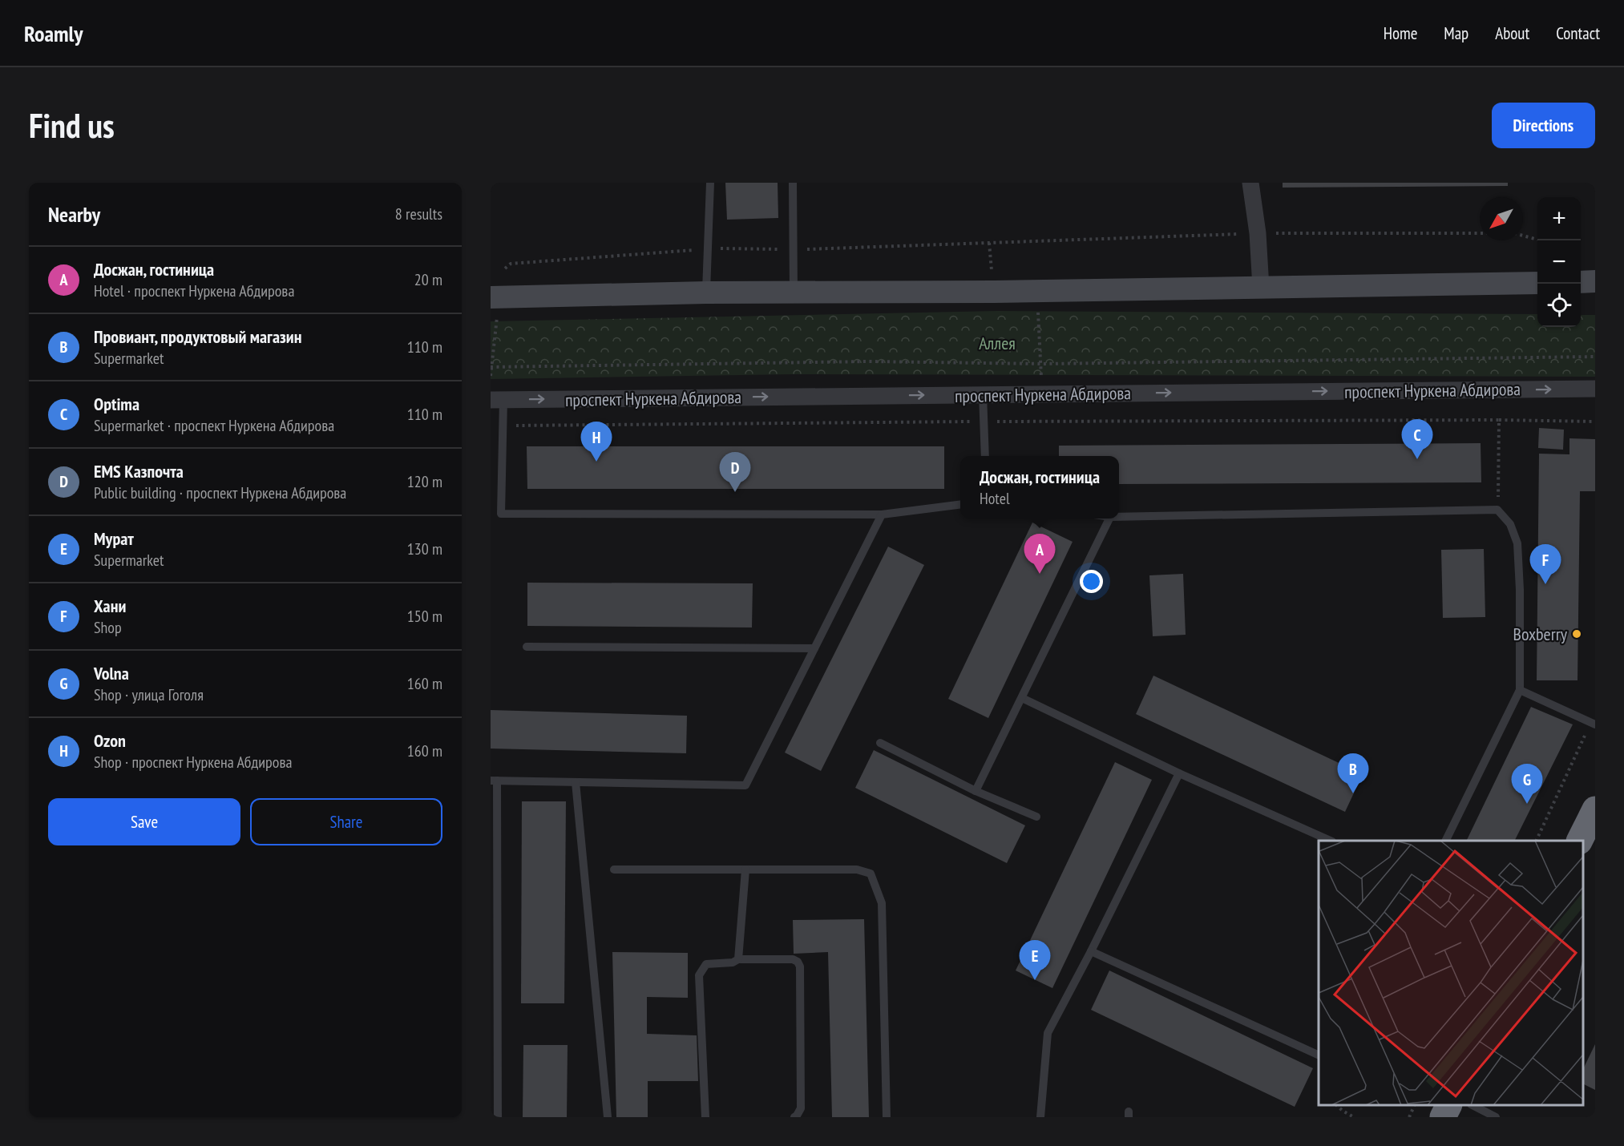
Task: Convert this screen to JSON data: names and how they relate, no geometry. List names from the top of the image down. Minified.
{"streets":{"street":["проспект Нуркена Абдирова"]},"one_way":["проспект Нуркена Абдирова"],"parks":["Аллея"],"places":["Boxberry"],"north":"bottom left","page":{"header":"Roamly","nav":["Home","Map","About","Contact"],"buttons":["Directions",["Save","Share"]],"title":"Find us","heading":["Nearby","8 results"],"map_buttons":["+","−"],"list":[{"mark":"A","name":"Досжан, гостиница","note":"Hotel · проспект Нуркена Абдирова","value":"20 m"},{"mark":"B","name":"Провиант, продуктовый магазин","note":"Supermarket","value":"110 m"},{"mark":"C","name":"Optima","note":"Supermarket · проспект Нуркена Абдирова","value":"110 m"},{"mark":"D","name":"EMS Казпочта","note":"Public building · проспект Нуркена Абдирова","value":"120 m"},{"mark":"E","name":"Мурат","note":"Supermarket","value":"130 m"},{"mark":"F","name":"Хани","note":"Shop","value":"150 m"},{"mark":"G","name":"Volna","note":"Shop · улица Гоголя","value":"160 m"},{"mark":"H","name":"Ozon","note":"Shop · проспект Нуркена Абдирова","value":"160 m"}],"pins":["C","H","D","A","F","B","G","E"],"popup":["Досжан, гостиница","Hotel"]}}
